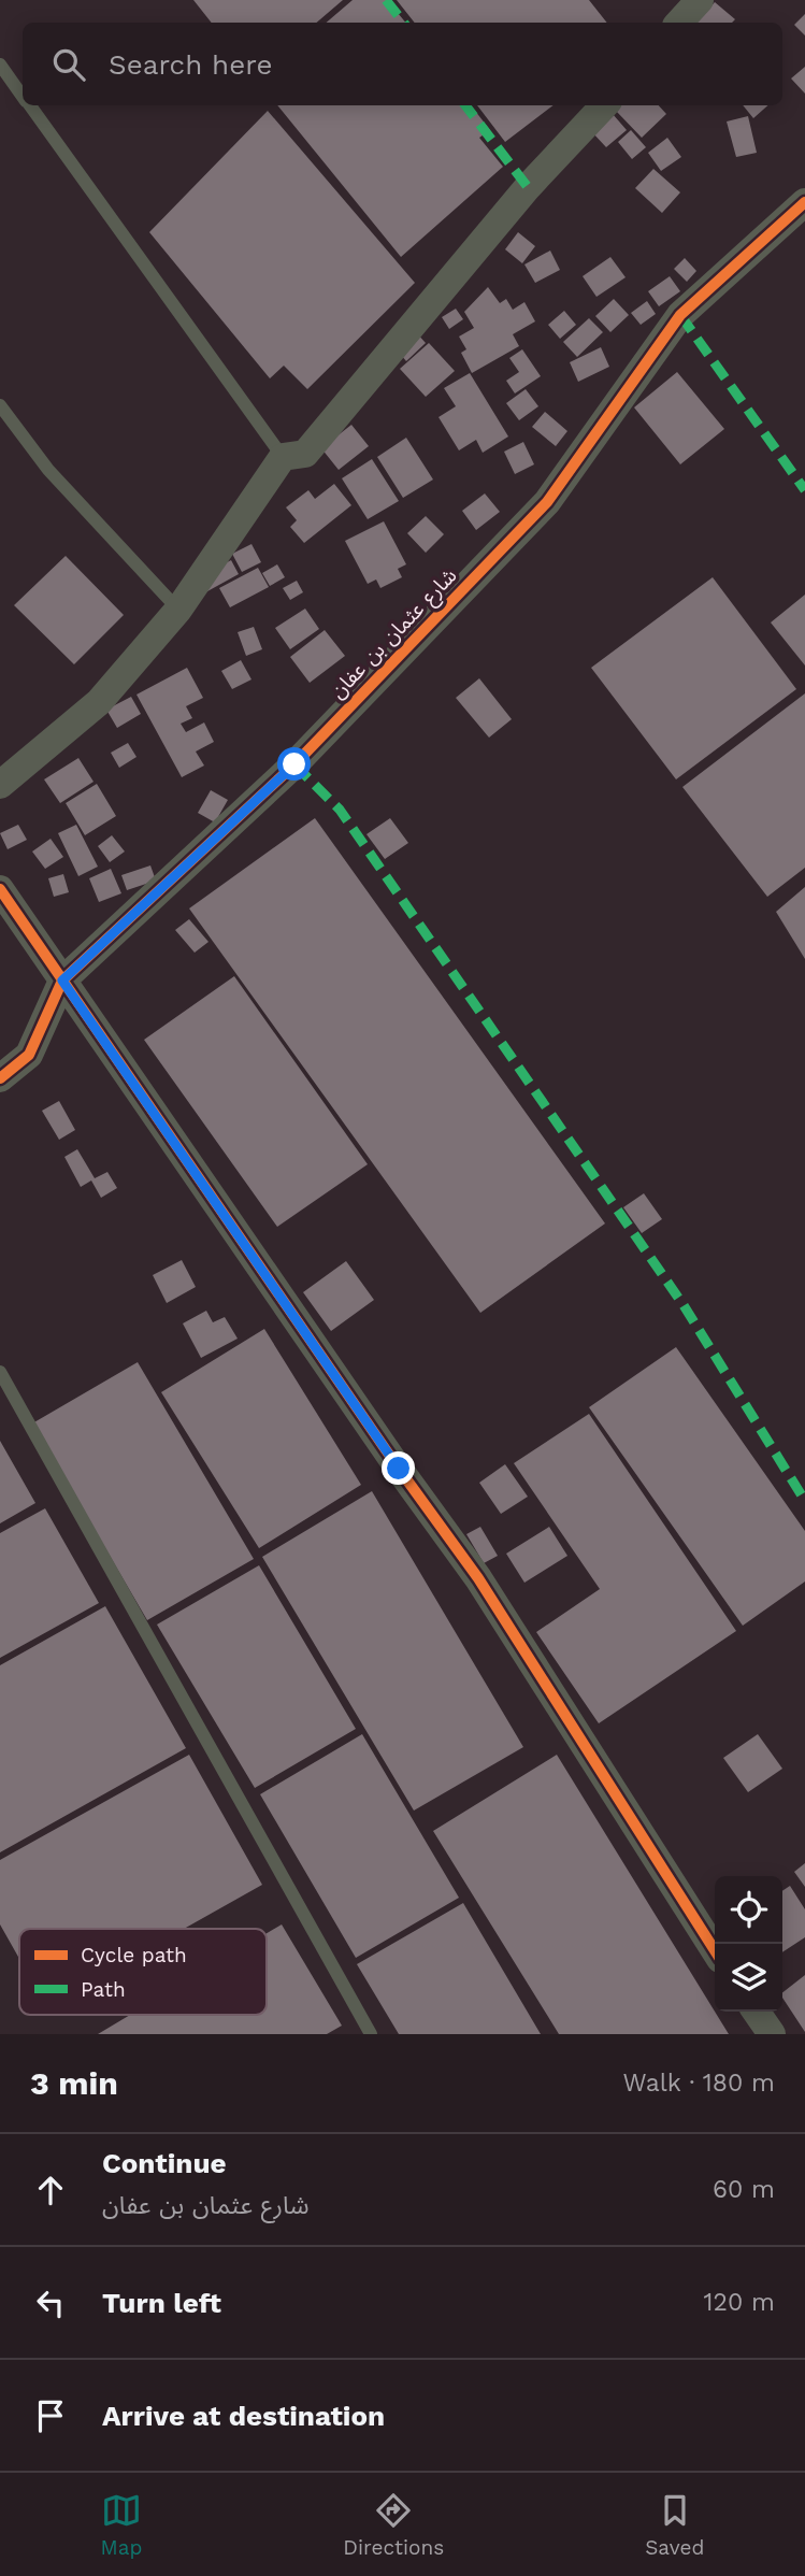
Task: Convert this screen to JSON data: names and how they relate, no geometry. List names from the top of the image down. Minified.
{"streets":{"street":["شارع عثمان بن عفان"]},"legend":["Cycle path","Path"],"page":{"search":"Search here","heading":["3 min","Walk · 180 m"],"list":[["Continue","شارع عثمان بن عفان","60 m"],["Turn left","120 m"],"Arrive at destination"],"nav":["Map","Directions","Saved"]}}
